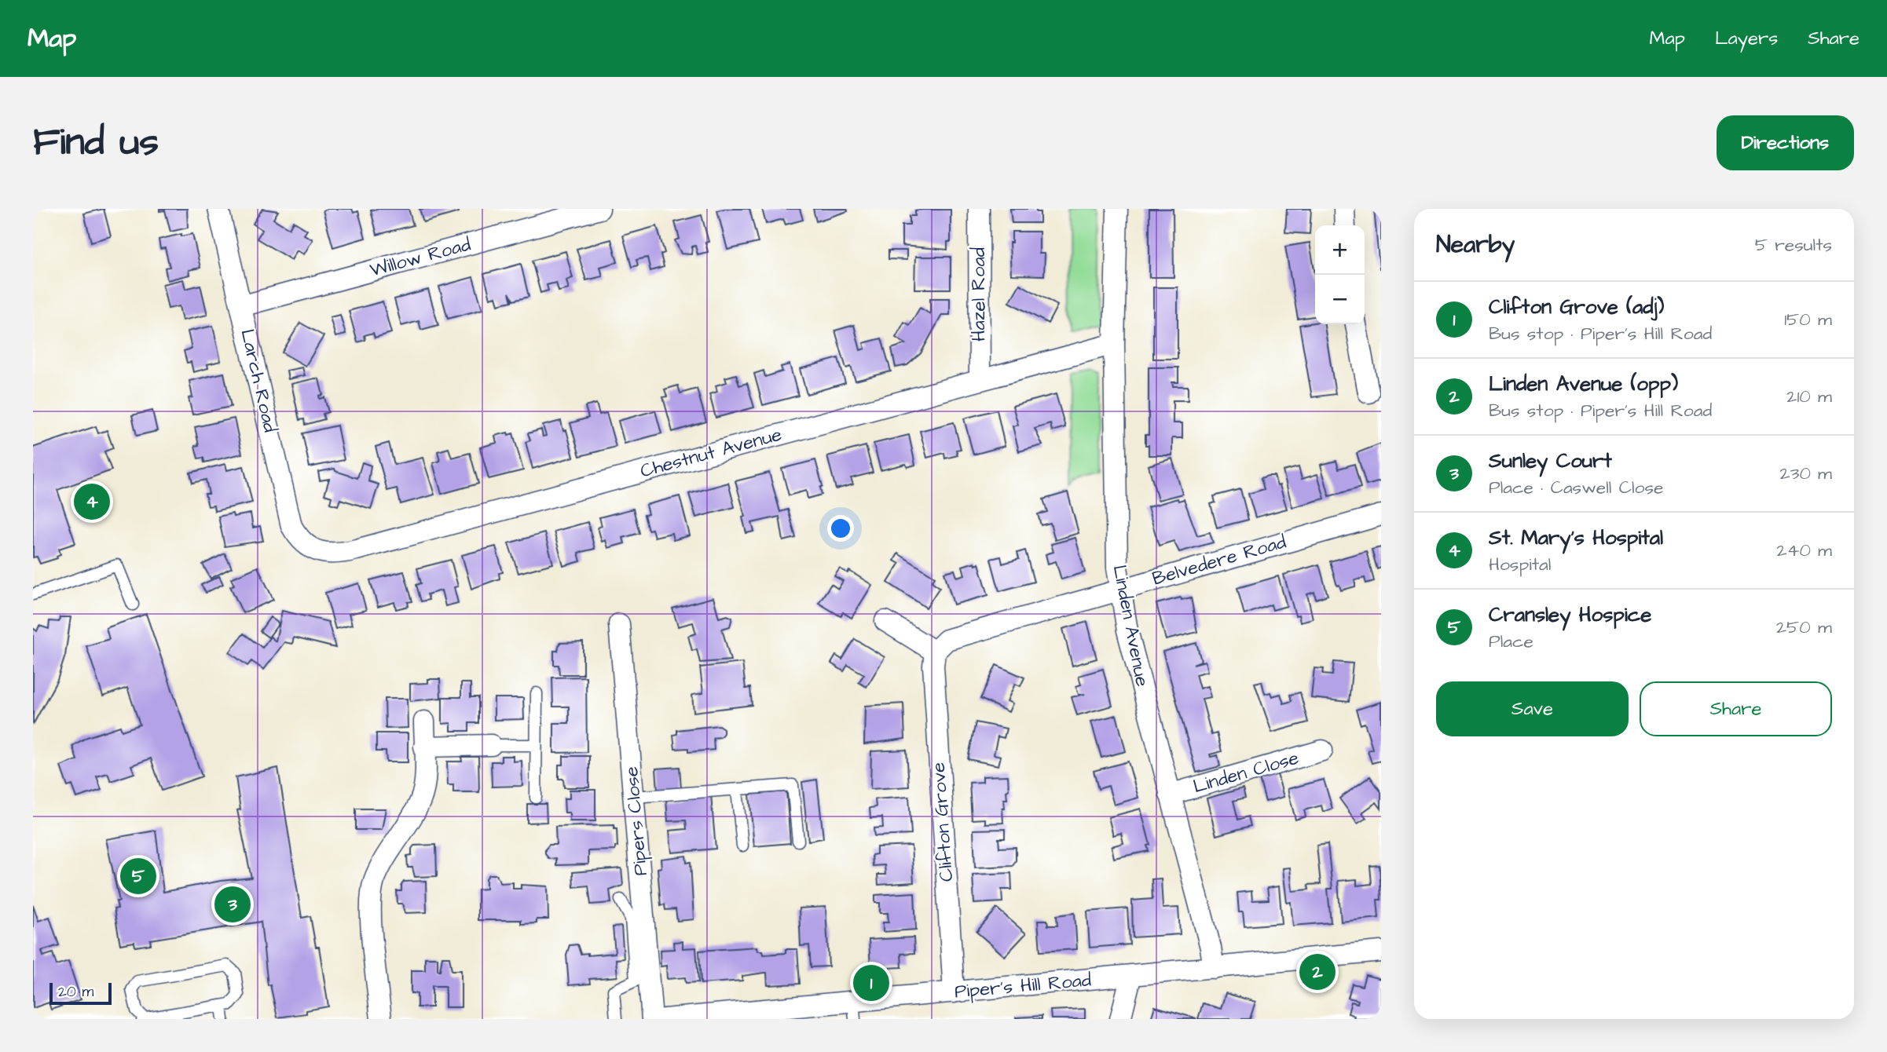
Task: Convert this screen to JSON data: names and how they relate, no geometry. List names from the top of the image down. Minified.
{"streets":{"street":["Willow Road","Hazel Road","Larch Road","Chestnut Avenue","Belvedere Road","Linden Avenue","Linden Close","Pipers Close","Clifton Grove","Piper's Hill Road"]},"crossings":[["Willow Road","Larch Road"],["Hazel Road","Chestnut Avenue"],["Larch Road","Chestnut Avenue"],["Chestnut Avenue","Linden Avenue"],["Belvedere Road","Linden Avenue"],["Belvedere Road","Clifton Grove"],["Linden Avenue","Linden Close"],["Linden Avenue","Piper's Hill Road"],["Clifton Grove","Piper's Hill Road"]],"scale_bar":"20 m","page":{"header":"Map","nav":["Map","Layers","Share"],"buttons":["Directions",["Save","Share"]],"title":"Find us","heading":["Nearby","5 results"],"map_buttons":["+","−"],"list":[{"mark":"1","name":"Clifton Grove (adj)","note":"Bus stop · Piper's Hill Road","value":"150 m"},{"mark":"2","name":"Linden Avenue (opp)","note":"Bus stop · Piper's Hill Road","value":"210 m"},{"mark":"3","name":"Sunley Court","note":"Place · Caswell Close","value":"230 m"},{"mark":"4","name":"St. Mary's Hospital","note":"Hospital","value":"240 m"},{"mark":"5","name":"Cransley Hospice","note":"Place","value":"250 m"}],"pins":["4","5","3","2","1"],"scale":"20 m"}}
